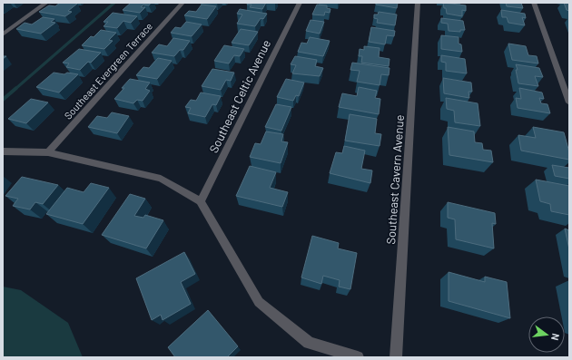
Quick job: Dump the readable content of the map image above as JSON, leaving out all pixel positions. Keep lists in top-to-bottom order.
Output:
{
  "streets": {
    "street": ["Southeast Evergreen Terrace", "Southeast Celtic Avenue", "Southeast Cavern Avenue"]
  },
  "north": "right"
}
